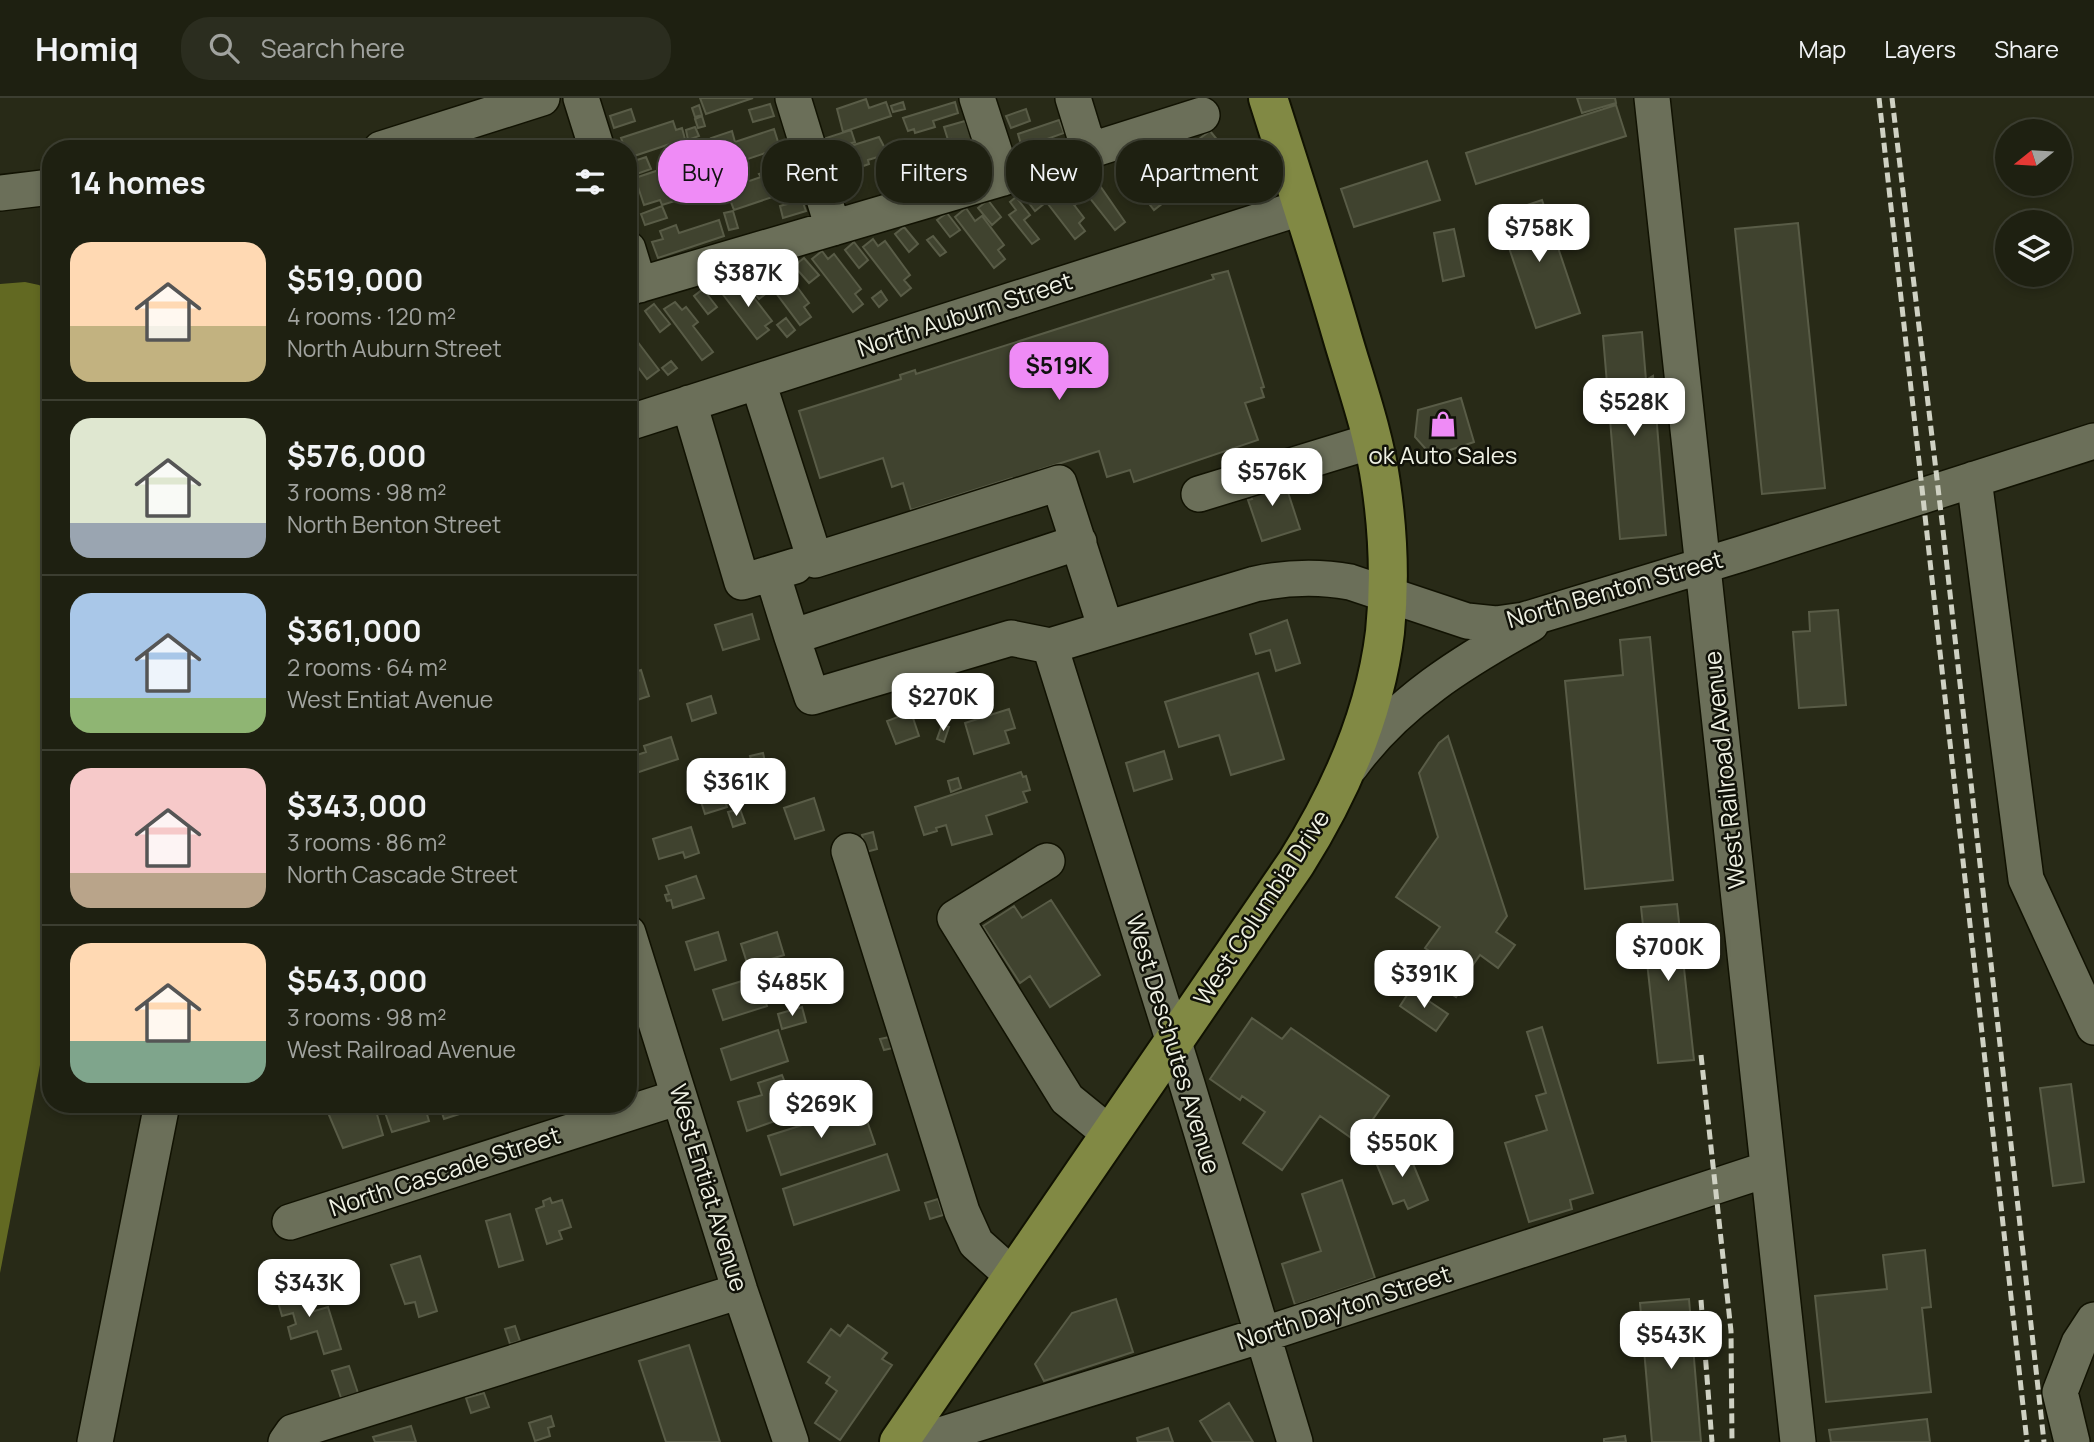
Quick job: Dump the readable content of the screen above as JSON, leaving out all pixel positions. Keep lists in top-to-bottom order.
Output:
{
  "streets": {
    "main road": ["West Columbia Drive"],
    "street": [
      "North Auburn Street",
      "North Benton Street",
      "West Railroad Avenue",
      "West Deschutes Avenue",
      "North Cascade Street",
      "West Entiat Avenue",
      "North Dayton Street"
    ]
  },
  "crossings": [
    ["North Auburn Street", "West Columbia Drive"],
    ["North Benton Street", "West Railroad Avenue"],
    ["North Benton Street", "West Columbia Drive"],
    ["North Benton Street", "West Deschutes Avenue"],
    ["West Railroad Avenue", "North Dayton Street"],
    ["West Columbia Drive", "West Deschutes Avenue"],
    ["West Deschutes Avenue", "North Dayton Street"],
    ["North Cascade Street", "West Entiat Avenue"]
  ],
  "places": {
    "shop": ["ok Auto Sales"]
  },
  "north": "left",
  "page": {
    "header": "Homiq",
    "search": "Search here",
    "nav": ["Map", "Layers", "Share"],
    "chip": [
      "Buy",
      "Rent",
      "Filters",
      "New",
      "Apartment"
    ],
    "heading": "14 homes",
    "price": [
      "$758K",
      "$387K",
      "$519K",
      "$528K",
      "$576K",
      "$270K",
      "$361K",
      "$700K",
      "$391K",
      "$485K",
      "$269K",
      "$550K",
      "$343K",
      "$543K"
    ],
    "list": [
      {
        "name": "$519,000",
        "note": "4 rooms · 120 m² · North Auburn Street"
      },
      {
        "name": "$576,000",
        "note": "3 rooms · 98 m² · North Benton Street"
      },
      {
        "name": "$361,000",
        "note": "2 rooms · 64 m² · West Entiat Avenue"
      },
      {
        "name": "$343,000",
        "note": "3 rooms · 86 m² · North Cascade Street"
      },
      {
        "name": "$543,000",
        "note": "3 rooms · 98 m² · West Railroad Avenue"
      }
    ]
  }
}
